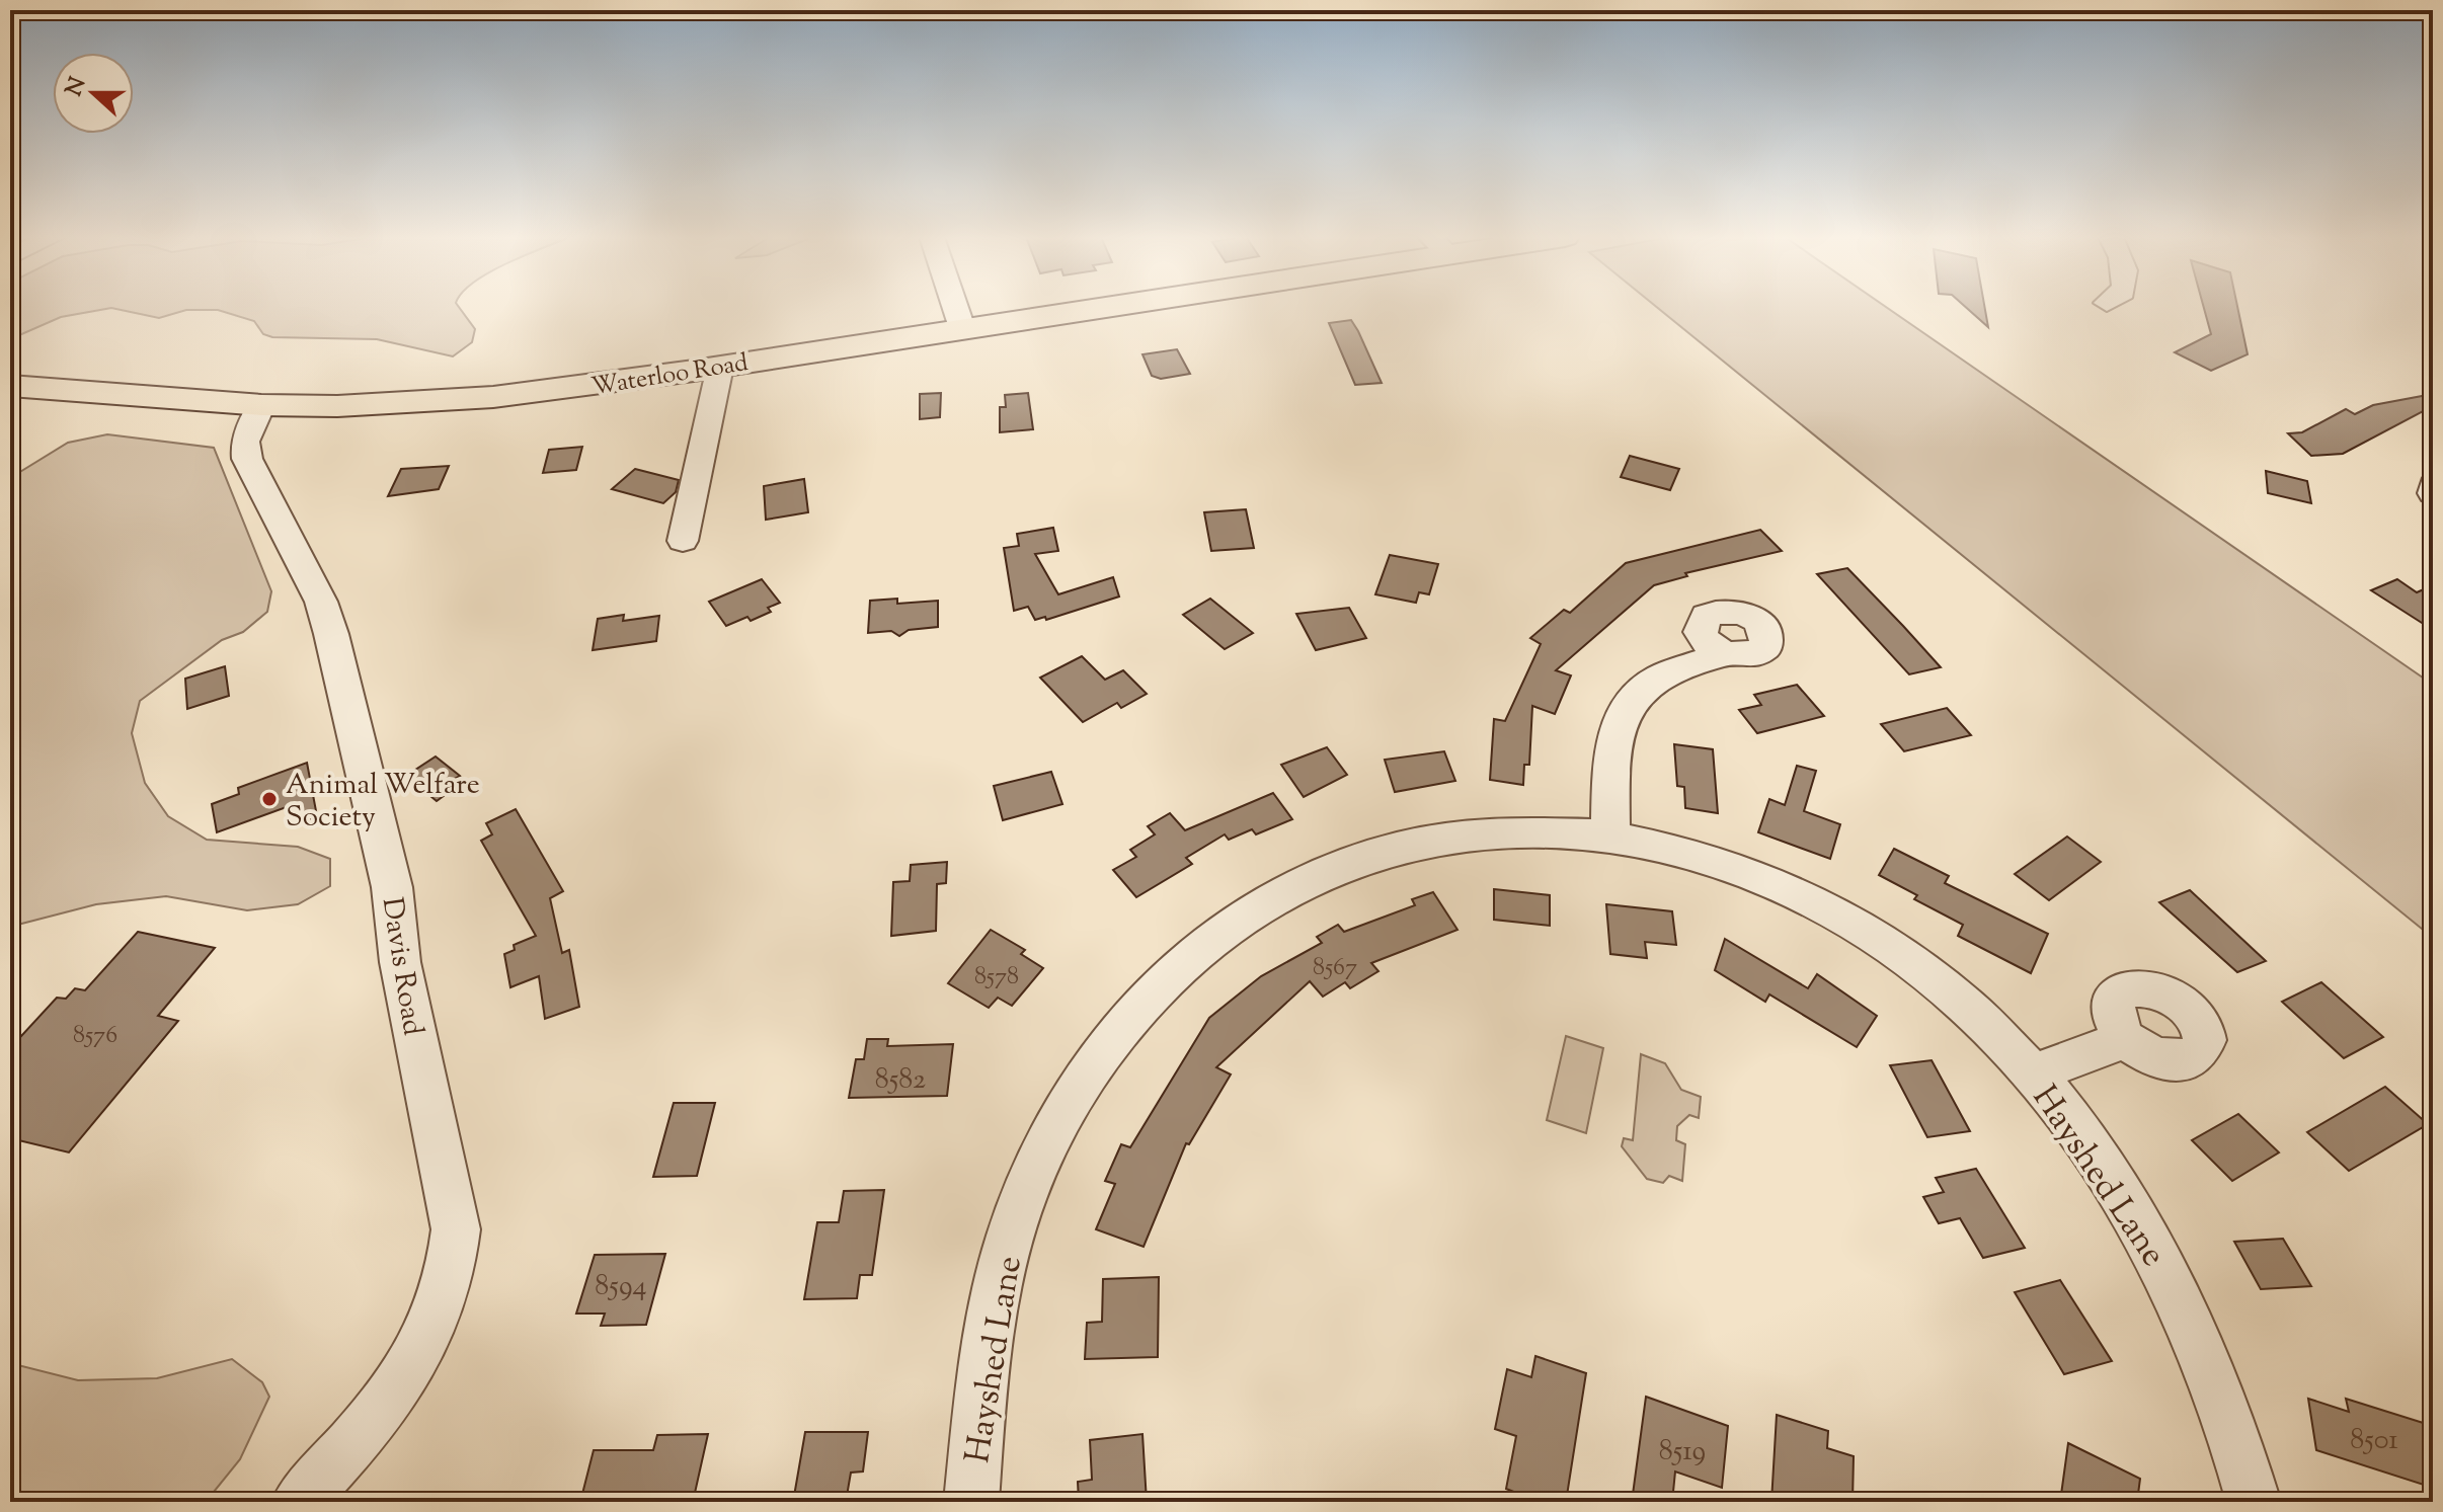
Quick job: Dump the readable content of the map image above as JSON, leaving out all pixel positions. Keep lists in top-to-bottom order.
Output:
{
  "streets": {
    "main road": ["Waterloo Road"],
    "street": ["Davis Road", "Hayshed Lane"]
  },
  "crossings": [
    ["Waterloo Road", "Davis Road"]
  ],
  "places": ["Animal Welfare Society"],
  "house_numbers": [
    "8567",
    "8578",
    "8576",
    "8582",
    "8594",
    "8501",
    "8519"
  ],
  "north": "left"
}
